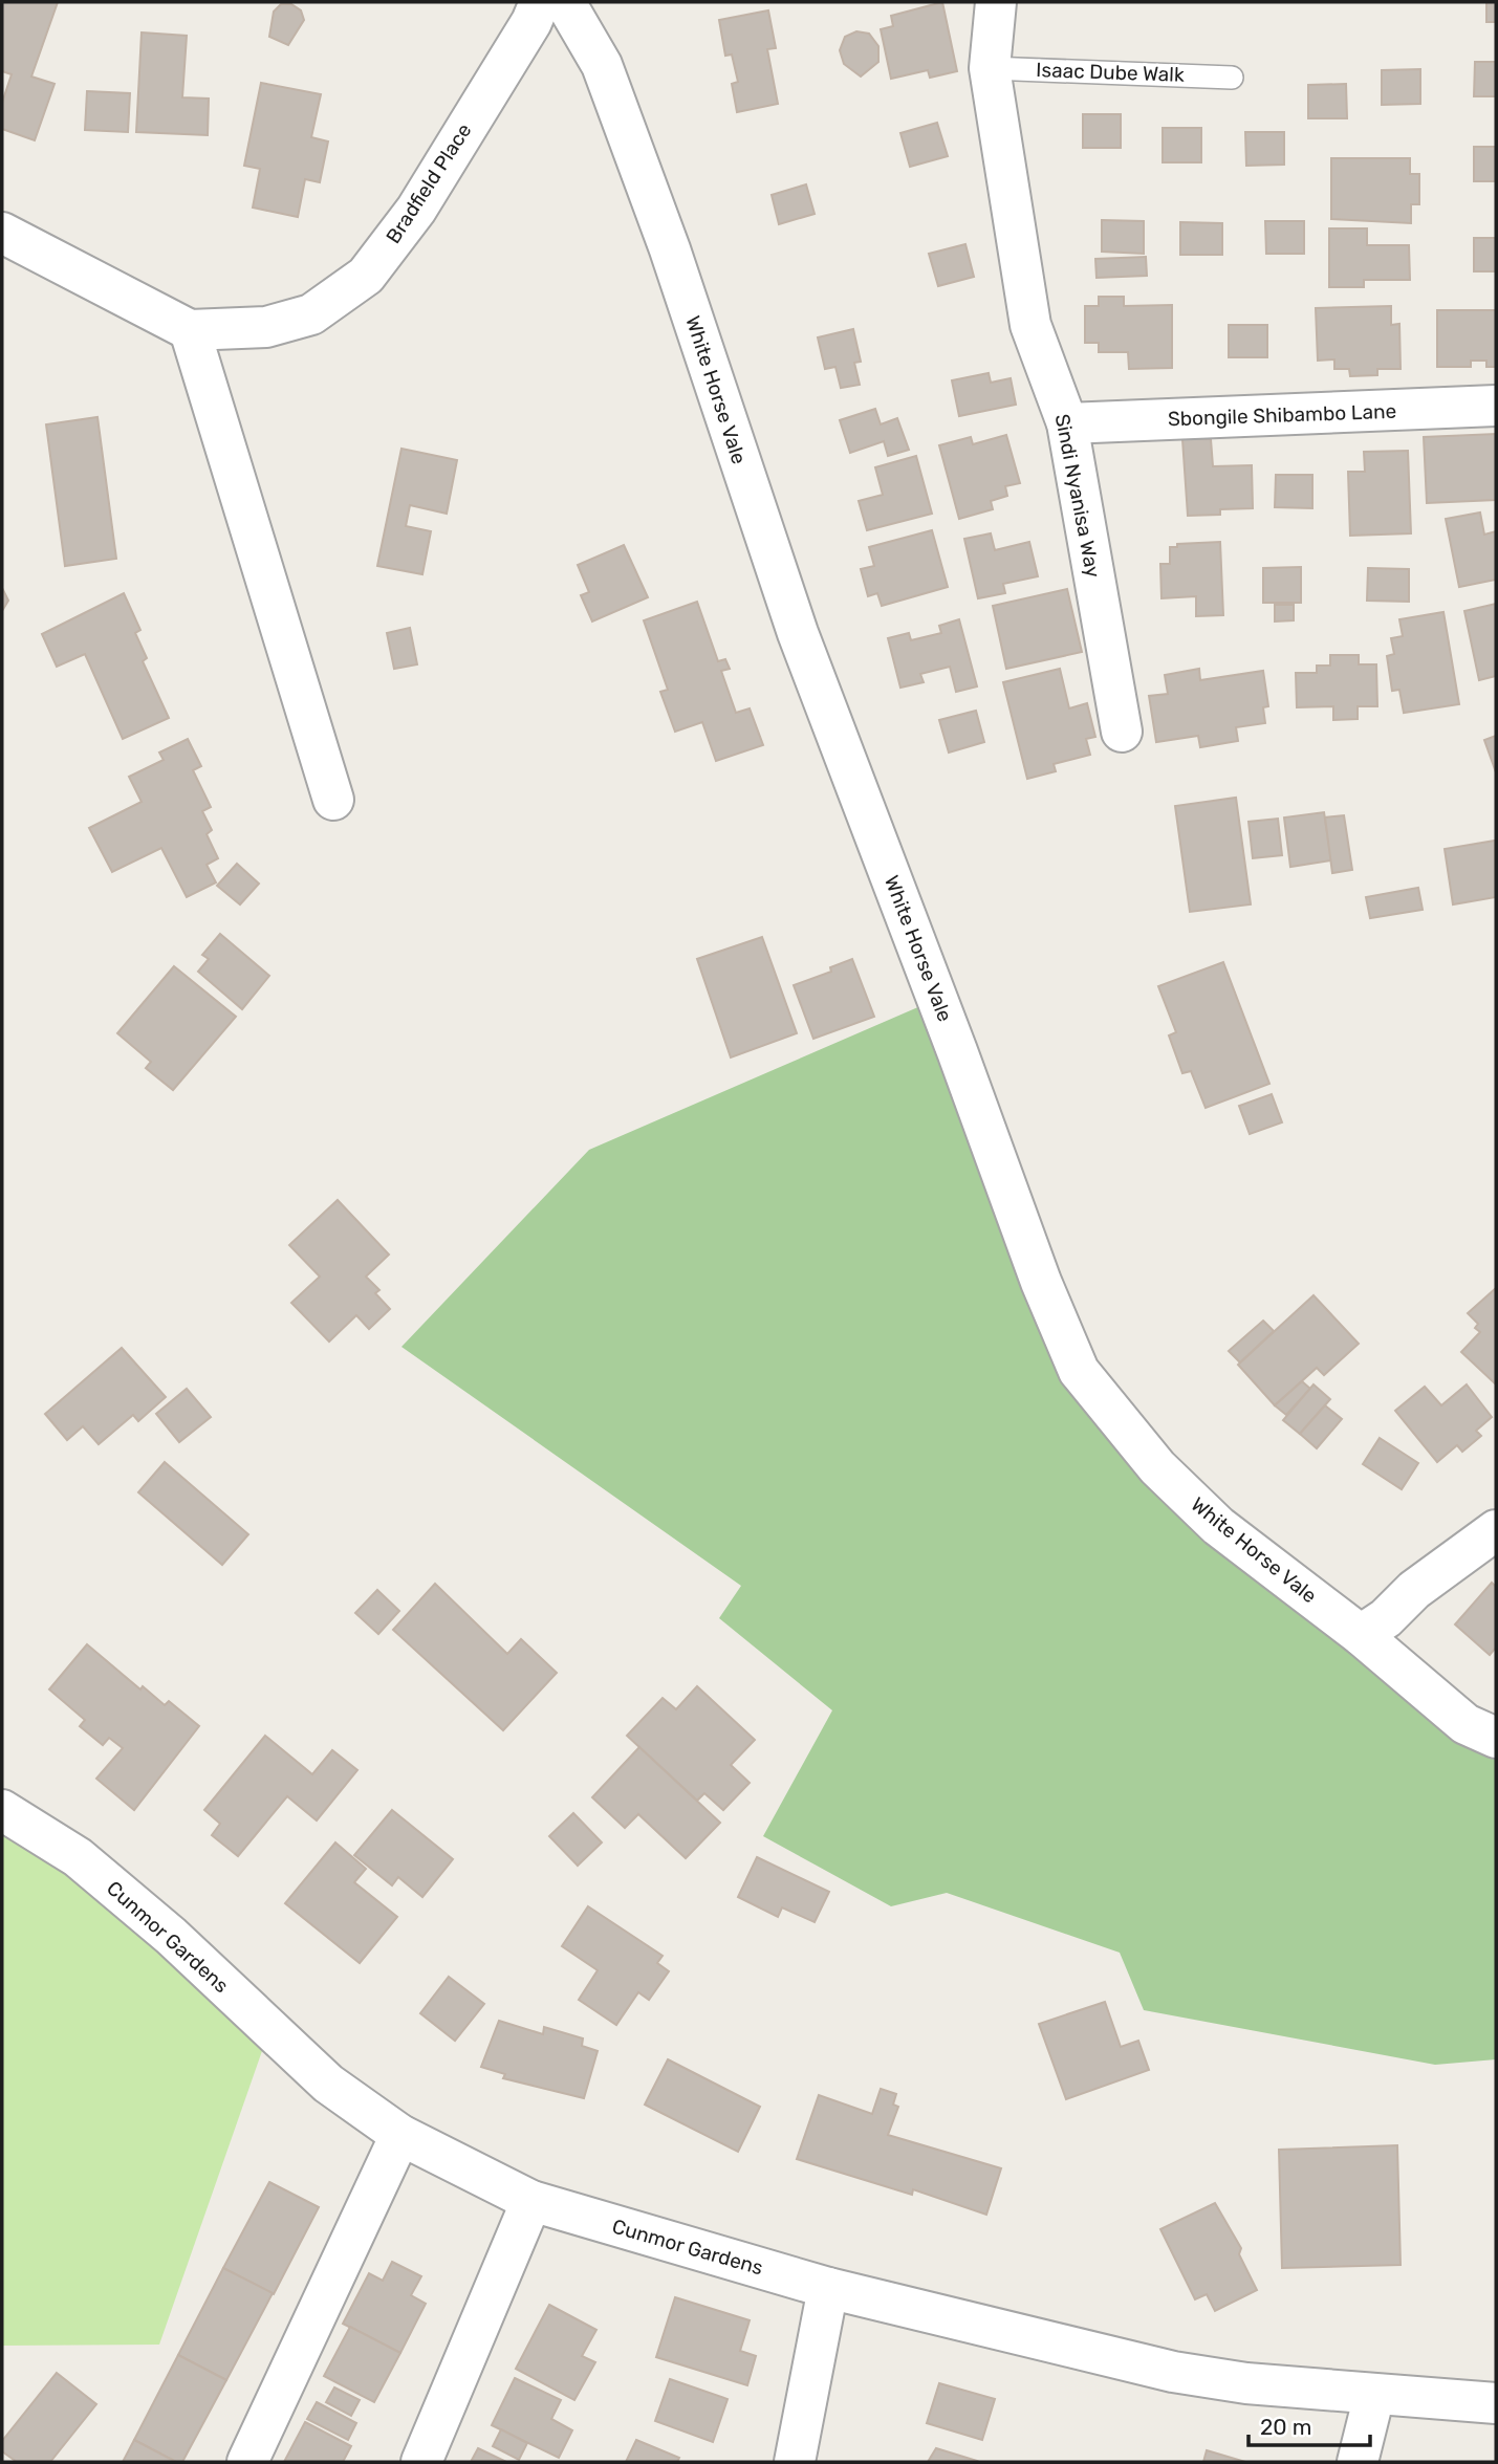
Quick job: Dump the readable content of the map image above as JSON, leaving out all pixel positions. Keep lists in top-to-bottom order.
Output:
{
  "streets": {
    "street": [
      "Bradfield Place",
      "White Horse Vale",
      "Sbongile Shibambo Lane",
      "Sindi Nyanisa Way",
      "Cunmor Gardens"
    ],
    "lane": ["Isaac Dube Walk"]
  },
  "crossings": [
    ["Isaac Dube Walk", "Sindi Nyanisa Way"],
    ["Sbongile Shibambo Lane", "Sindi Nyanisa Way"]
  ],
  "scale_bar": "20 m"
}
